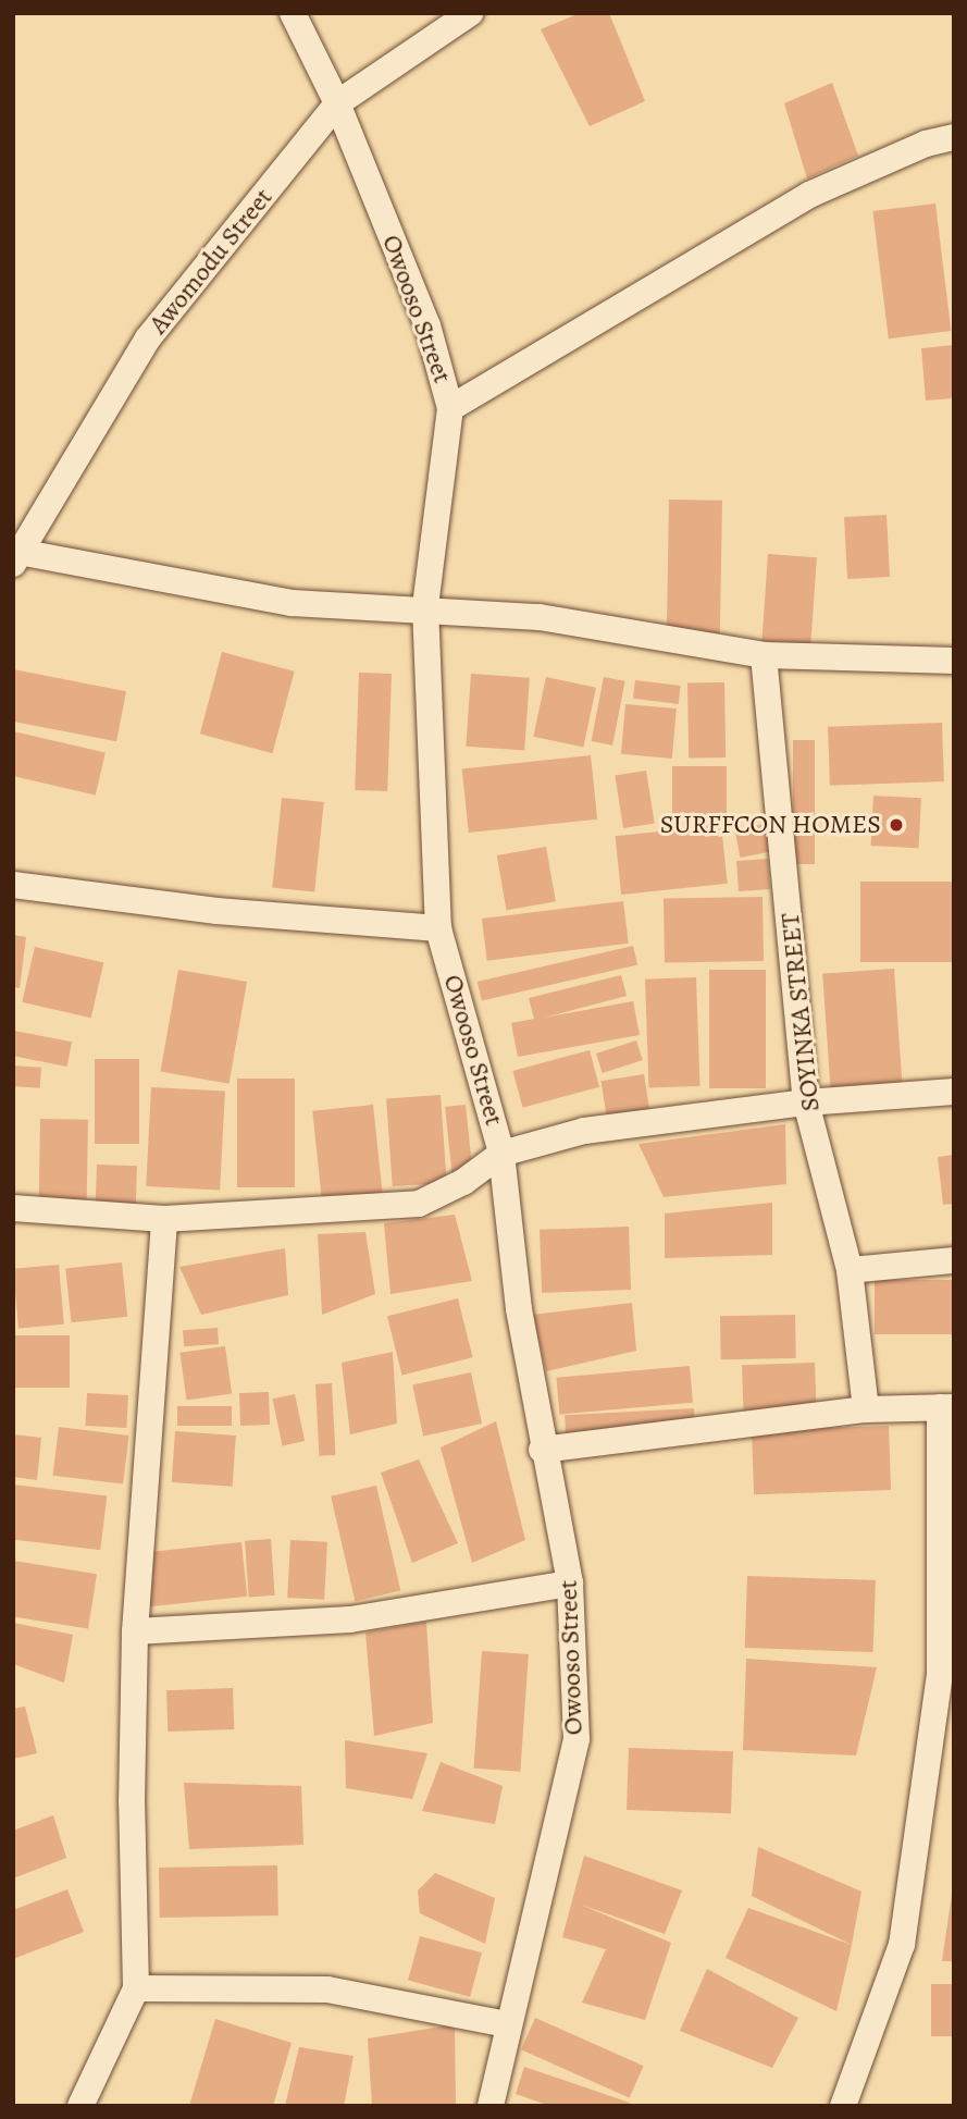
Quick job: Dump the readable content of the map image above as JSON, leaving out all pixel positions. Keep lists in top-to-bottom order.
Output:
{
  "streets": {
    "street": ["Awomodu Street", "Owooso Street", "SOYINKA STREET"]
  },
  "crossings": [
    ["Awomodu Street", "Owooso Street"]
  ],
  "places": ["SURFFCON HOMES"]
}
